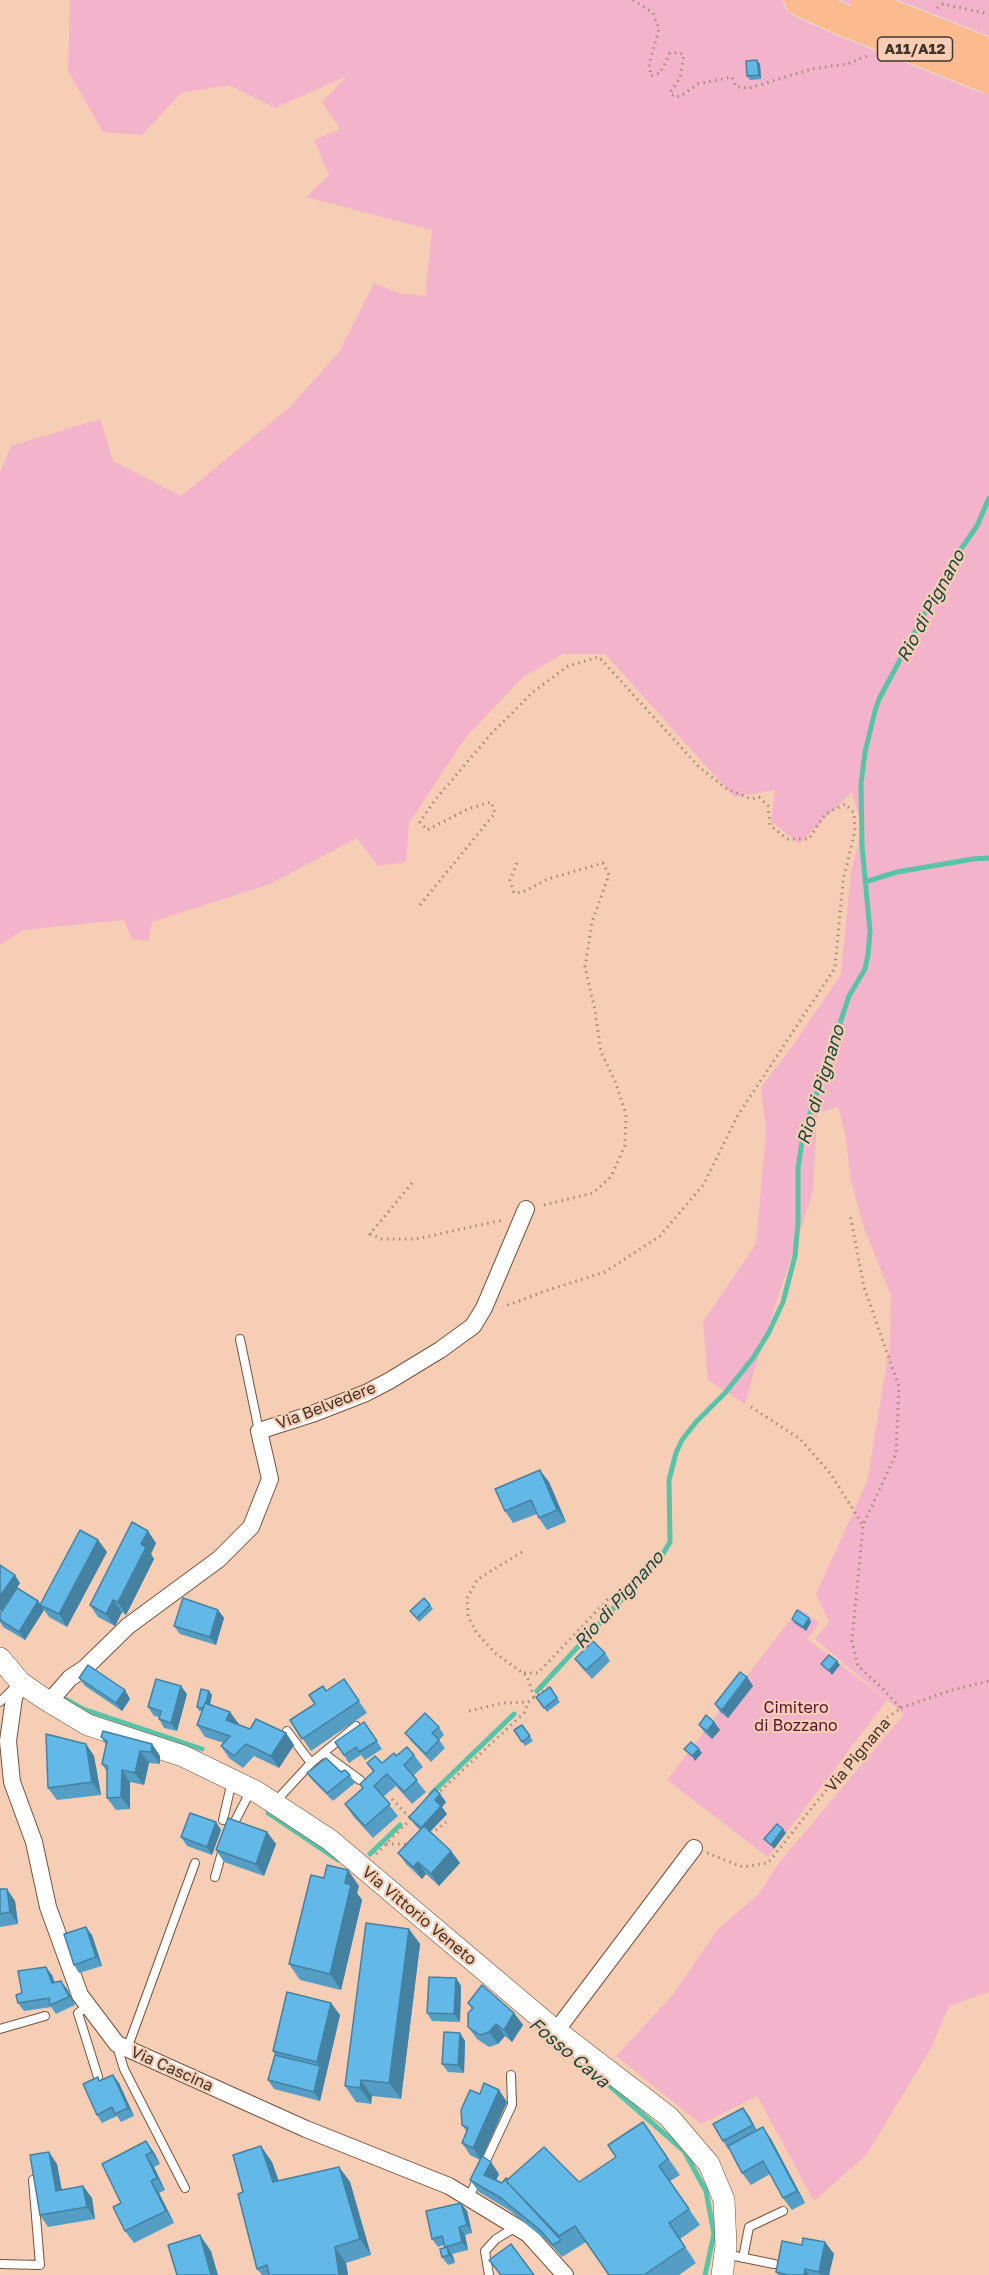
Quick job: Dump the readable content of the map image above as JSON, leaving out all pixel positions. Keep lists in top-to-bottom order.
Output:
{
  "streets": {
    "highway": ["A11/A12"],
    "street": ["Via Belvedere", "Via Vittorio Veneto", "Via Cascina"],
    "path": ["Via Pignana"]
  },
  "crossings": [
    ["Via Belvedere", "Via Vittorio Veneto"],
    ["Via Vittorio Veneto", "Via Cascina"]
  ],
  "water": ["Rio di Pignano", "Fosso Cava"],
  "parks": ["Cimitero di Bozzano"]
}
